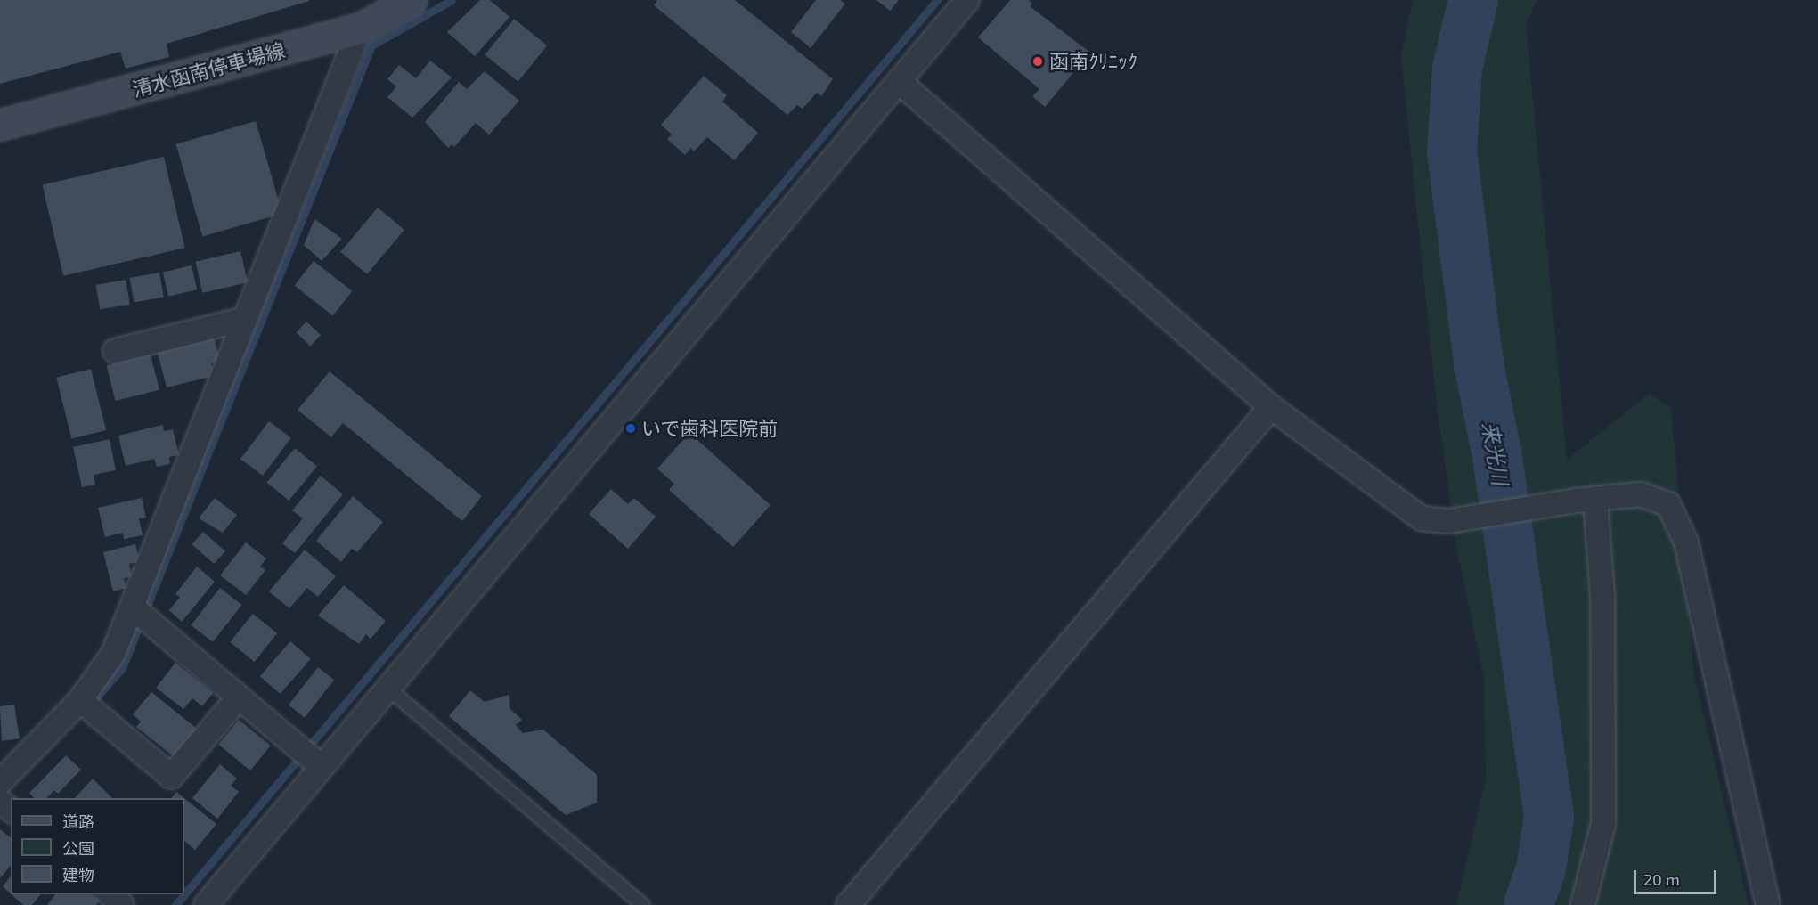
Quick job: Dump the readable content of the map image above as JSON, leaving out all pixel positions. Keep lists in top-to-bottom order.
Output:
{
  "streets": {
    "main road": ["清水函南停車場線"]
  },
  "water": ["来光川"],
  "places": ["函南ｸﾘﾆｯｸ", "いで歯科医院前"],
  "legend": ["道路", "公園", "建物"],
  "scale_bar": "20 m"
}
